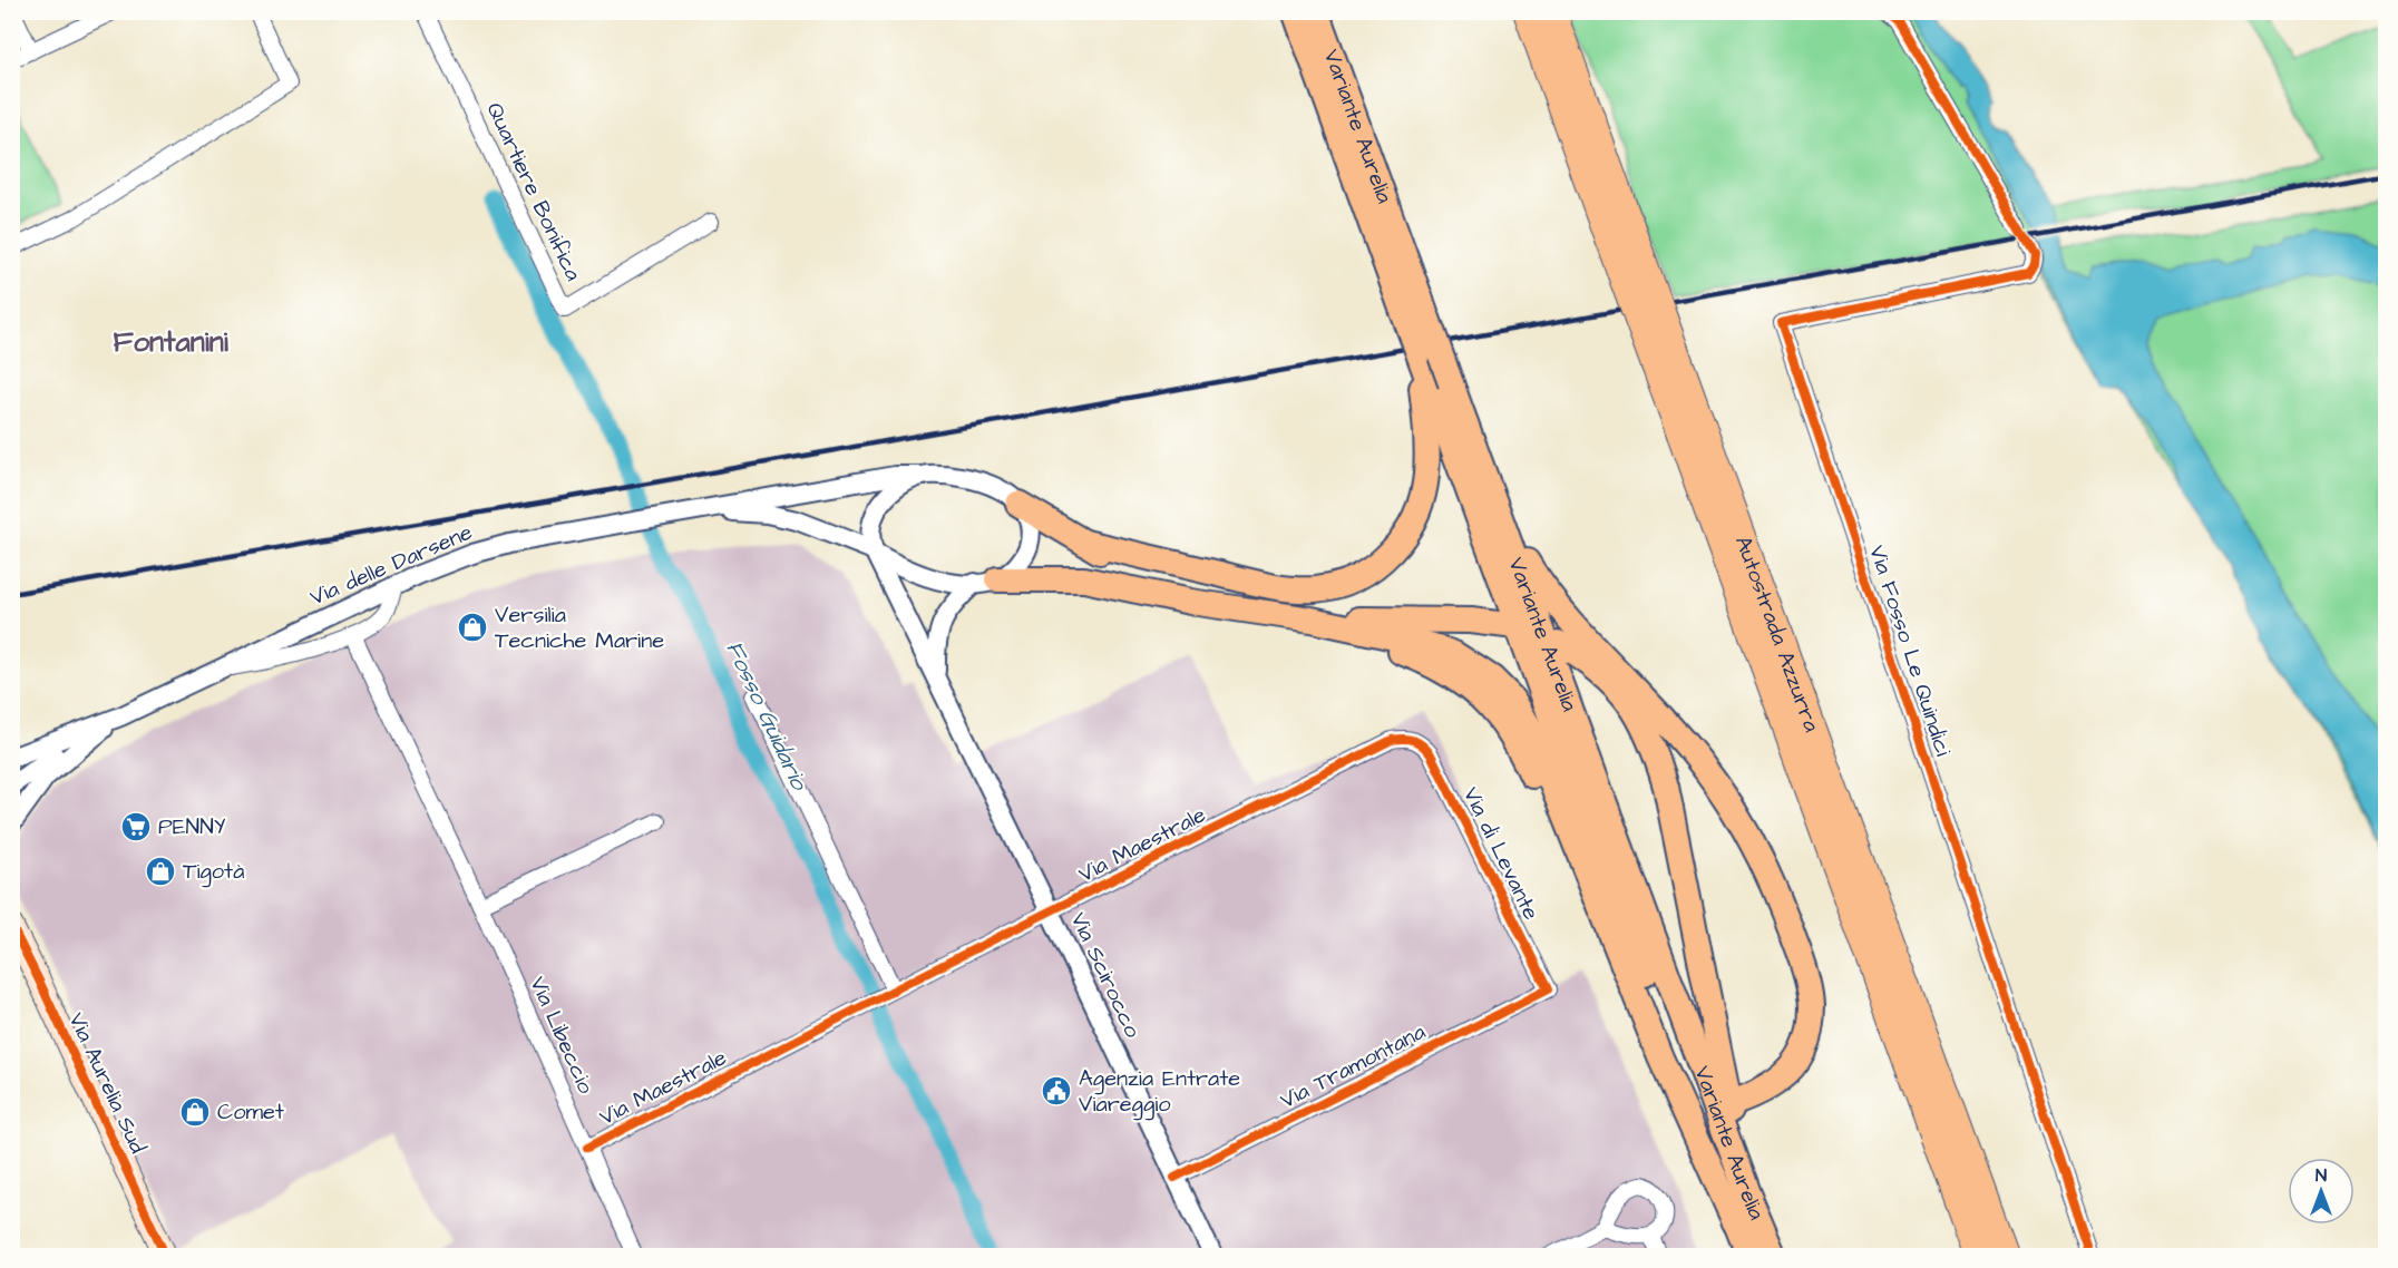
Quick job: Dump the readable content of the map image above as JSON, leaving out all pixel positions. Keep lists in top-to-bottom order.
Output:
{
  "streets": {
    "highway": ["Variante Aurelia", "Autostrada Azzurra"],
    "main road": ["Via Aurelia Sud"],
    "street": [
      "Quartiere Bonifica",
      "Via delle Darsene",
      "Via Fosso Le Quindici",
      "Via Maestrale",
      "Via di Levante",
      "Via Scirocco",
      "Via Libeccio",
      "Via Tramontana"
    ]
  },
  "crossings": [
    ["Via delle Darsene", "Via Scirocco"],
    ["Via Maestrale", "Via di Levante"],
    ["Via Maestrale", "Via Scirocco"],
    ["Via Maestrale", "Via Libeccio"],
    ["Via di Levante", "Via Tramontana"],
    ["Via Scirocco", "Via Tramontana"]
  ],
  "districts": ["Fontanini"],
  "water": ["Fosso Guidario"],
  "places": {
    "shop": ["Versilia Tecniche Marine", "Tigotà", "Comet"],
    "supermarket": ["PENNY"],
    "public building": ["Agenzia Entrate Viareggio"]
  },
  "north": "top"
}
